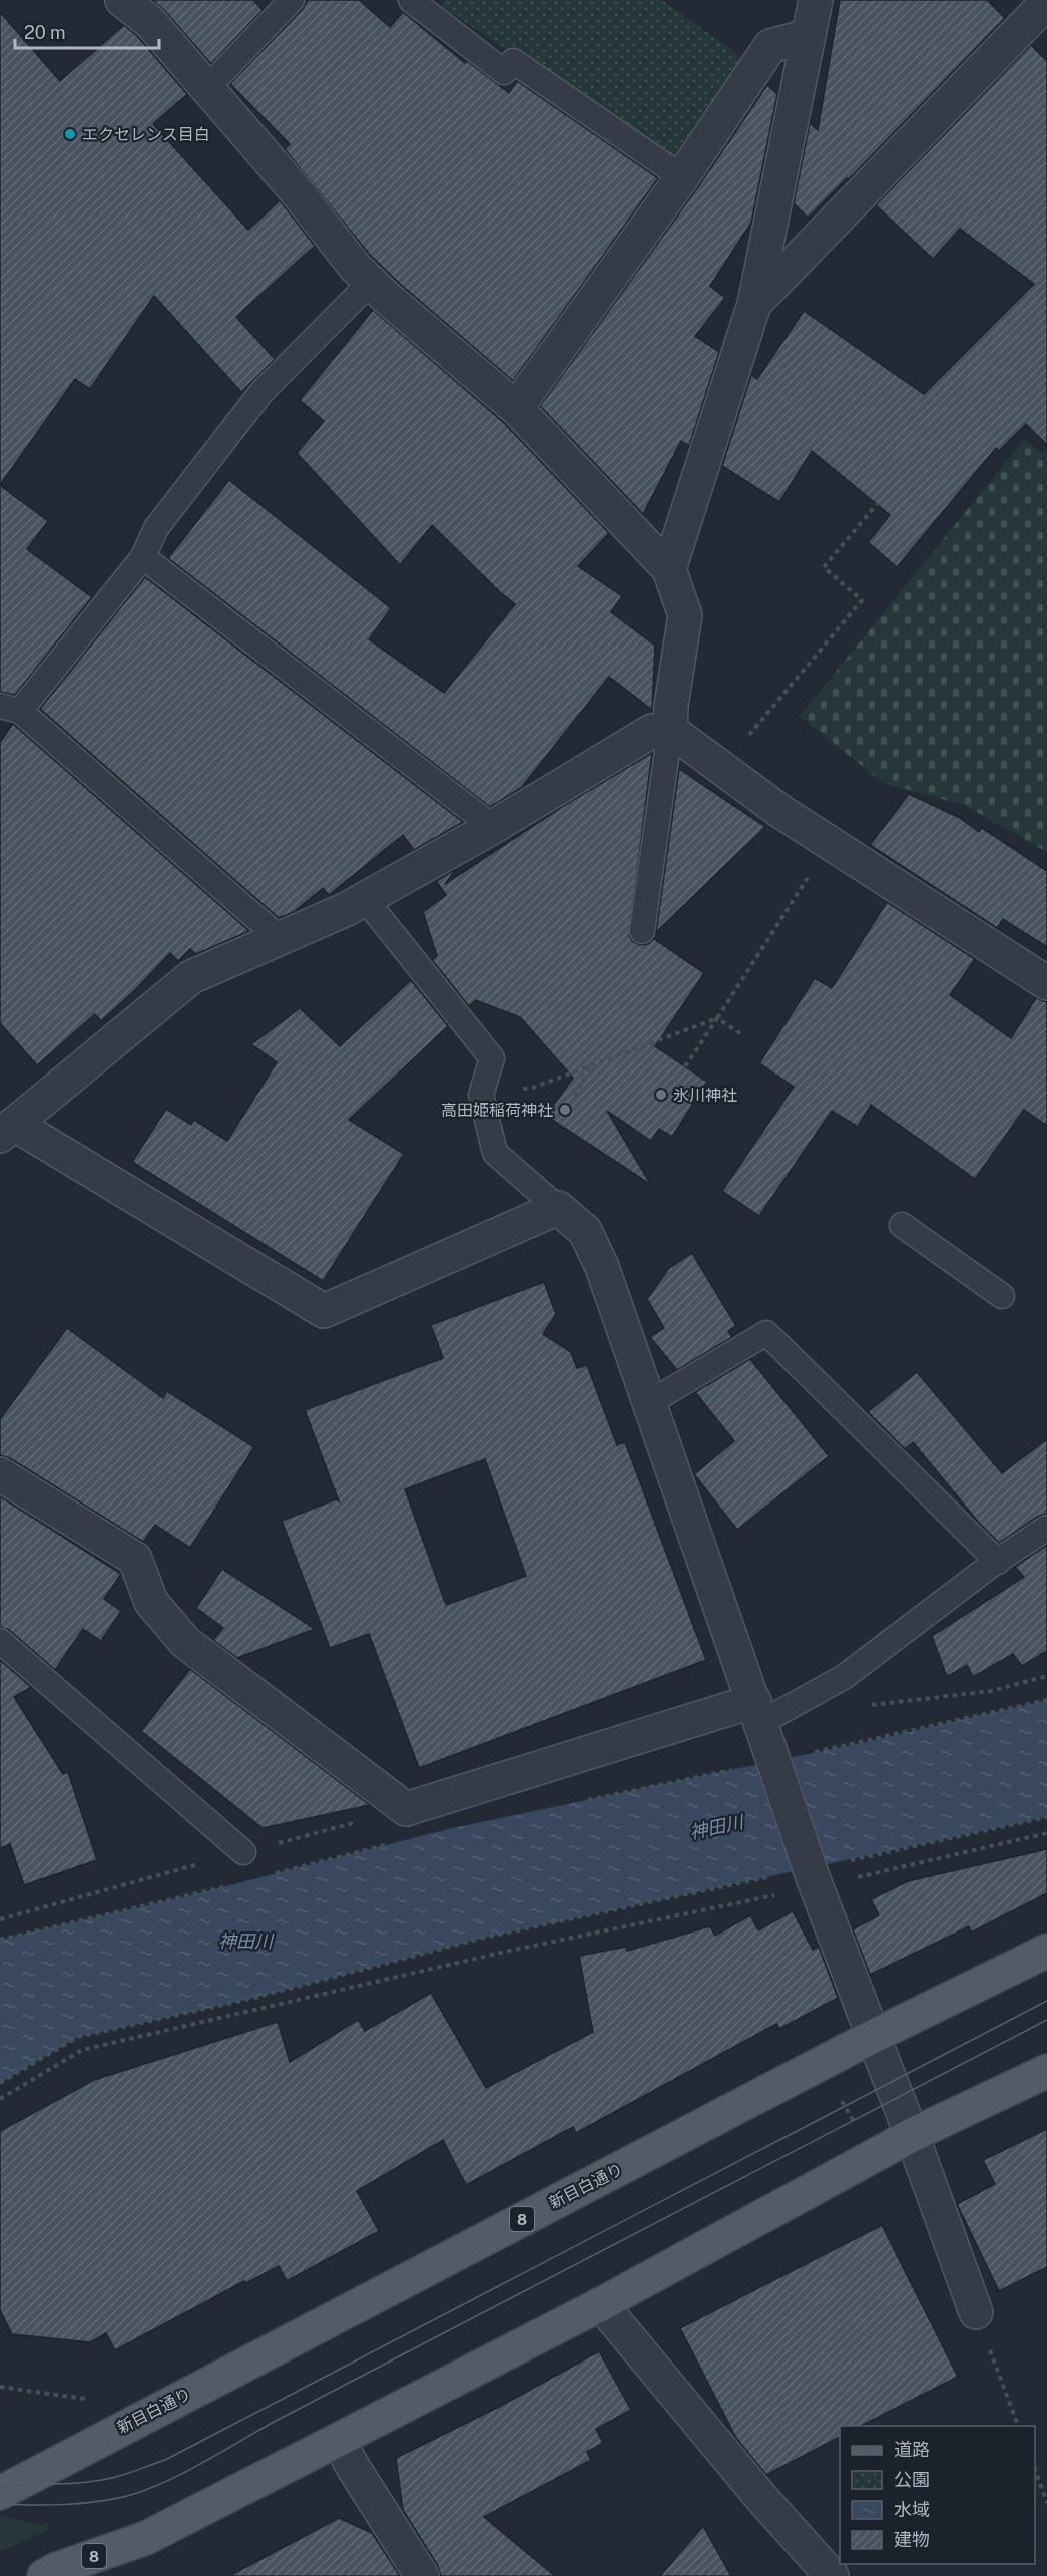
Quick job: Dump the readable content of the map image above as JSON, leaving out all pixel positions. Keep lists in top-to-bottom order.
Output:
{
  "streets": {
    "main road": ["新目白通り", "8"]
  },
  "water": ["神田川"],
  "places": ["エクセレンス目白", "氷川神社", "高田姫稲荷神社"],
  "legend": [
    "道路",
    "公園",
    "水域",
    "建物"
  ],
  "scale_bar": "20 m"
}
